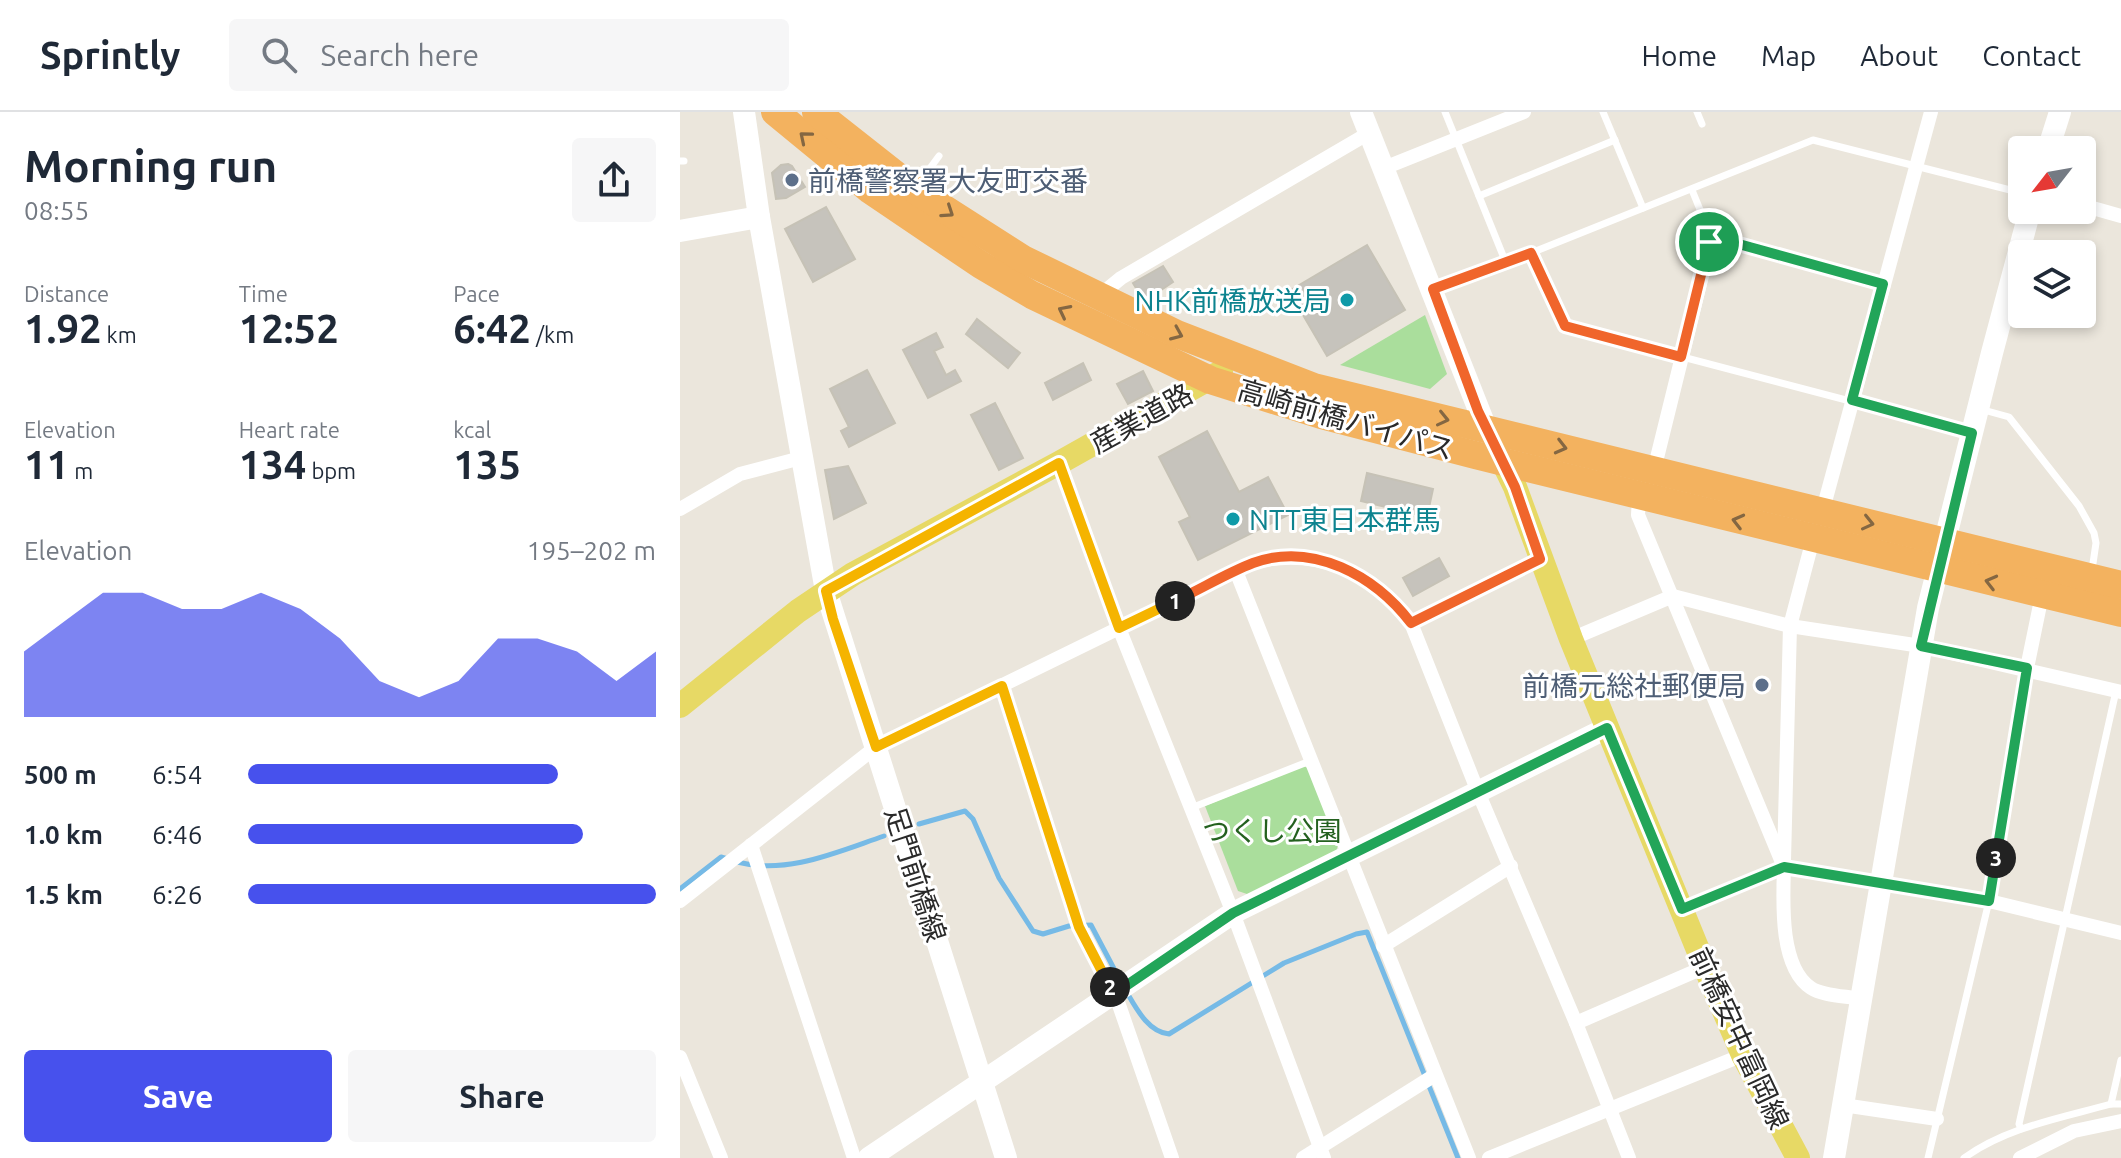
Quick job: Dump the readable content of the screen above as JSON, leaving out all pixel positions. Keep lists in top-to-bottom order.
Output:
{
  "streets": {
    "highway": ["高崎前橋バイパス"],
    "main road": ["産業道路", "前橋安中富岡線"],
    "street": ["足門前橋線"]
  },
  "crossings": [
    ["産業道路", "高崎前橋バイパス"],
    ["産業道路", "足門前橋線"],
    ["高崎前橋バイパス", "前橋安中富岡線"]
  ],
  "parks": ["つくし公園"],
  "places": [
    "前橋警察署大友町交番",
    "NHK前橋放送局",
    "NTT東日本群馬",
    "前橋元総社郵便局"
  ],
  "north": "bottom left",
  "page": {
    "header": "Sprintly",
    "search": "Search here",
    "nav": [
      "Home",
      "Map",
      "About",
      "Contact"
    ],
    "heading": ["Morning run", "08:55"],
    "stats": [
      ["Distance", "1.92 km"],
      ["Time", "12:52"],
      ["Pace", "6:42 /km"],
      ["Elevation", "11 m"],
      ["Heart rate", "134 bpm"],
      ["kcal", "135"]
    ],
    "chart": ["Elevation", "195–202 m"],
    "pins": ["1", "3", "2"],
    "list": [
      {
        "name": "500 m",
        "note": "6:54"
      },
      {
        "name": "1.0 km",
        "note": "6:46"
      },
      {
        "name": "1.5 km",
        "note": "6:26"
      }
    ],
    "buttons": ["Save", "Share"]
  }
}
